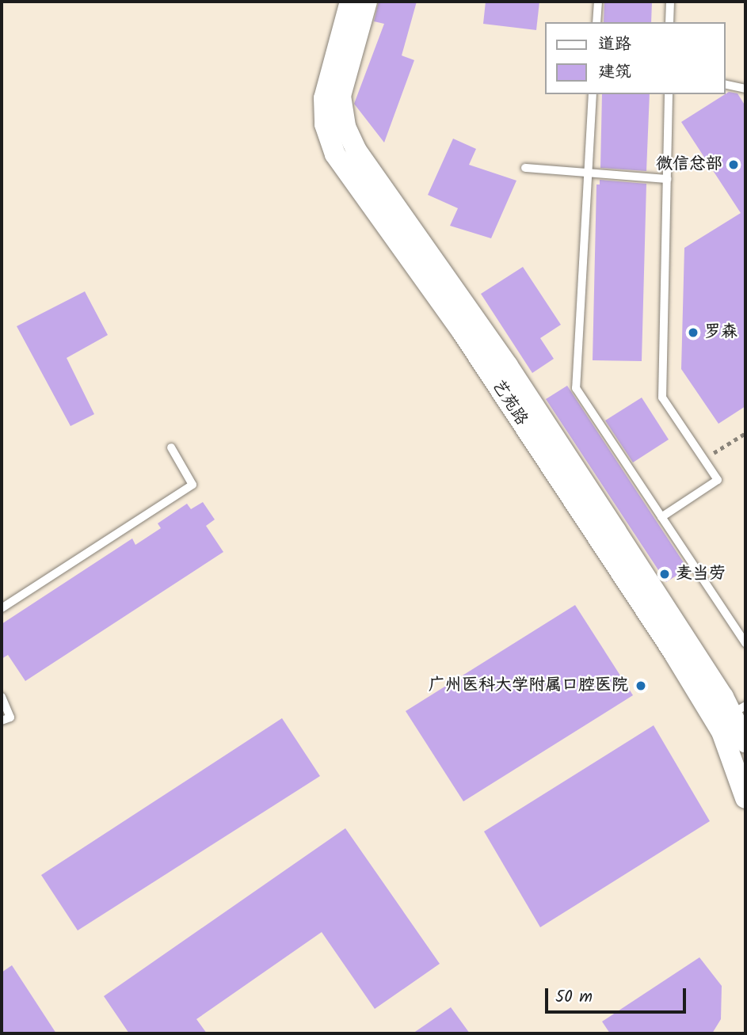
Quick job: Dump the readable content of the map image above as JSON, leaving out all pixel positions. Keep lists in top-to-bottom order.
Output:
{
  "streets": {
    "street": ["艺苑路"]
  },
  "places": [
    "微信总部",
    "罗森",
    "麦当劳",
    "广州医科大学附属口腔医院"
  ],
  "legend": ["道路", "建筑"],
  "scale_bar": "50 m"
}
